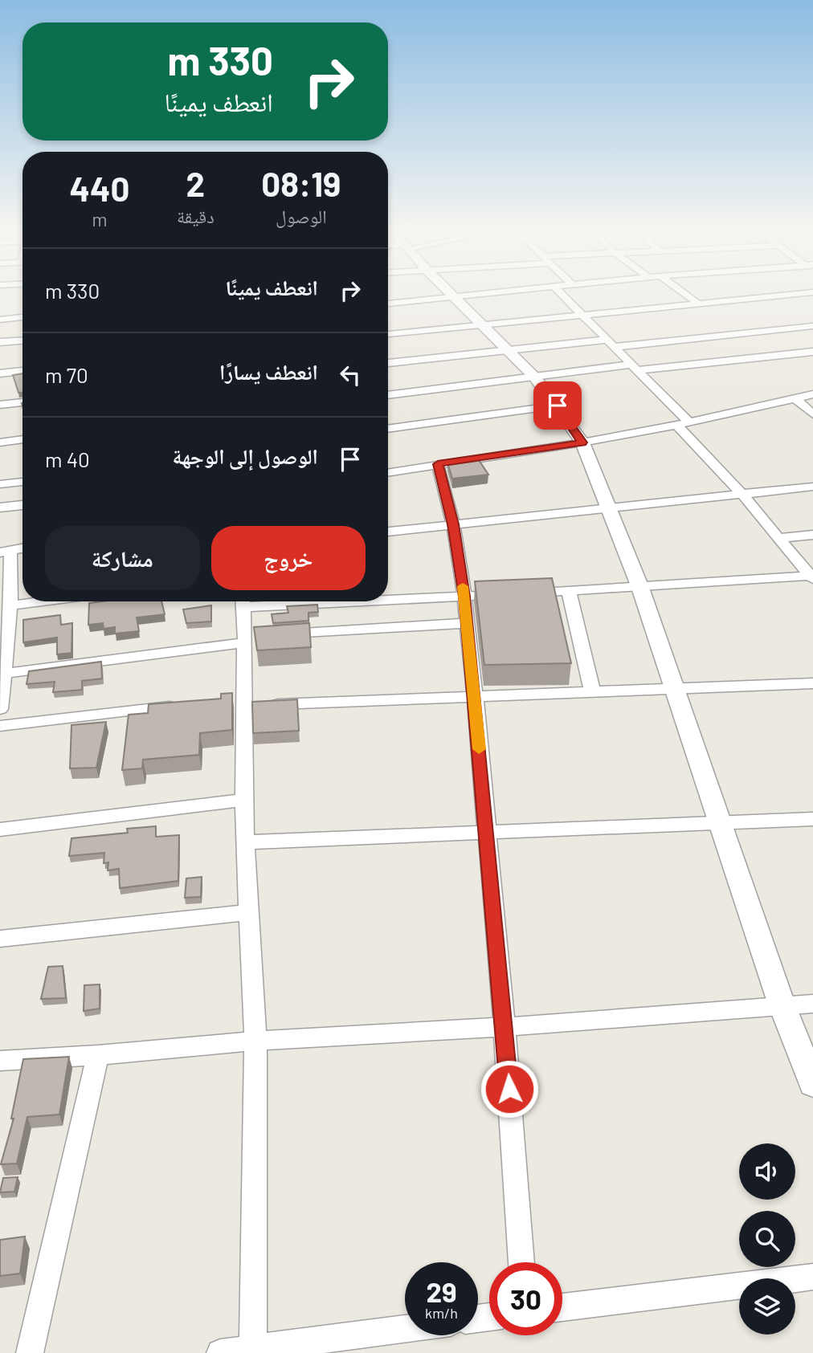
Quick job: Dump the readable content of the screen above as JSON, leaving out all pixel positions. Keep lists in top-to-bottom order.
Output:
{
  "page": {
    "turn": ["330 m", "انعطف يمينًا"],
    "eta": [
      "08:19",
      "الوصول",
      "2",
      "دقيقة",
      "440",
      "m"
    ],
    "list": [
      {
        "name": "انعطف يمينًا",
        "value": "330 m"
      },
      {
        "name": "انعطف يسارًا",
        "value": "70 m"
      },
      {
        "name": "الوصول إلى الوجهة",
        "value": "40 m"
      }
    ],
    "buttons": ["خروج", "مشاركة"],
    "speed": "29 km/h",
    "limit": "30"
  }
}
